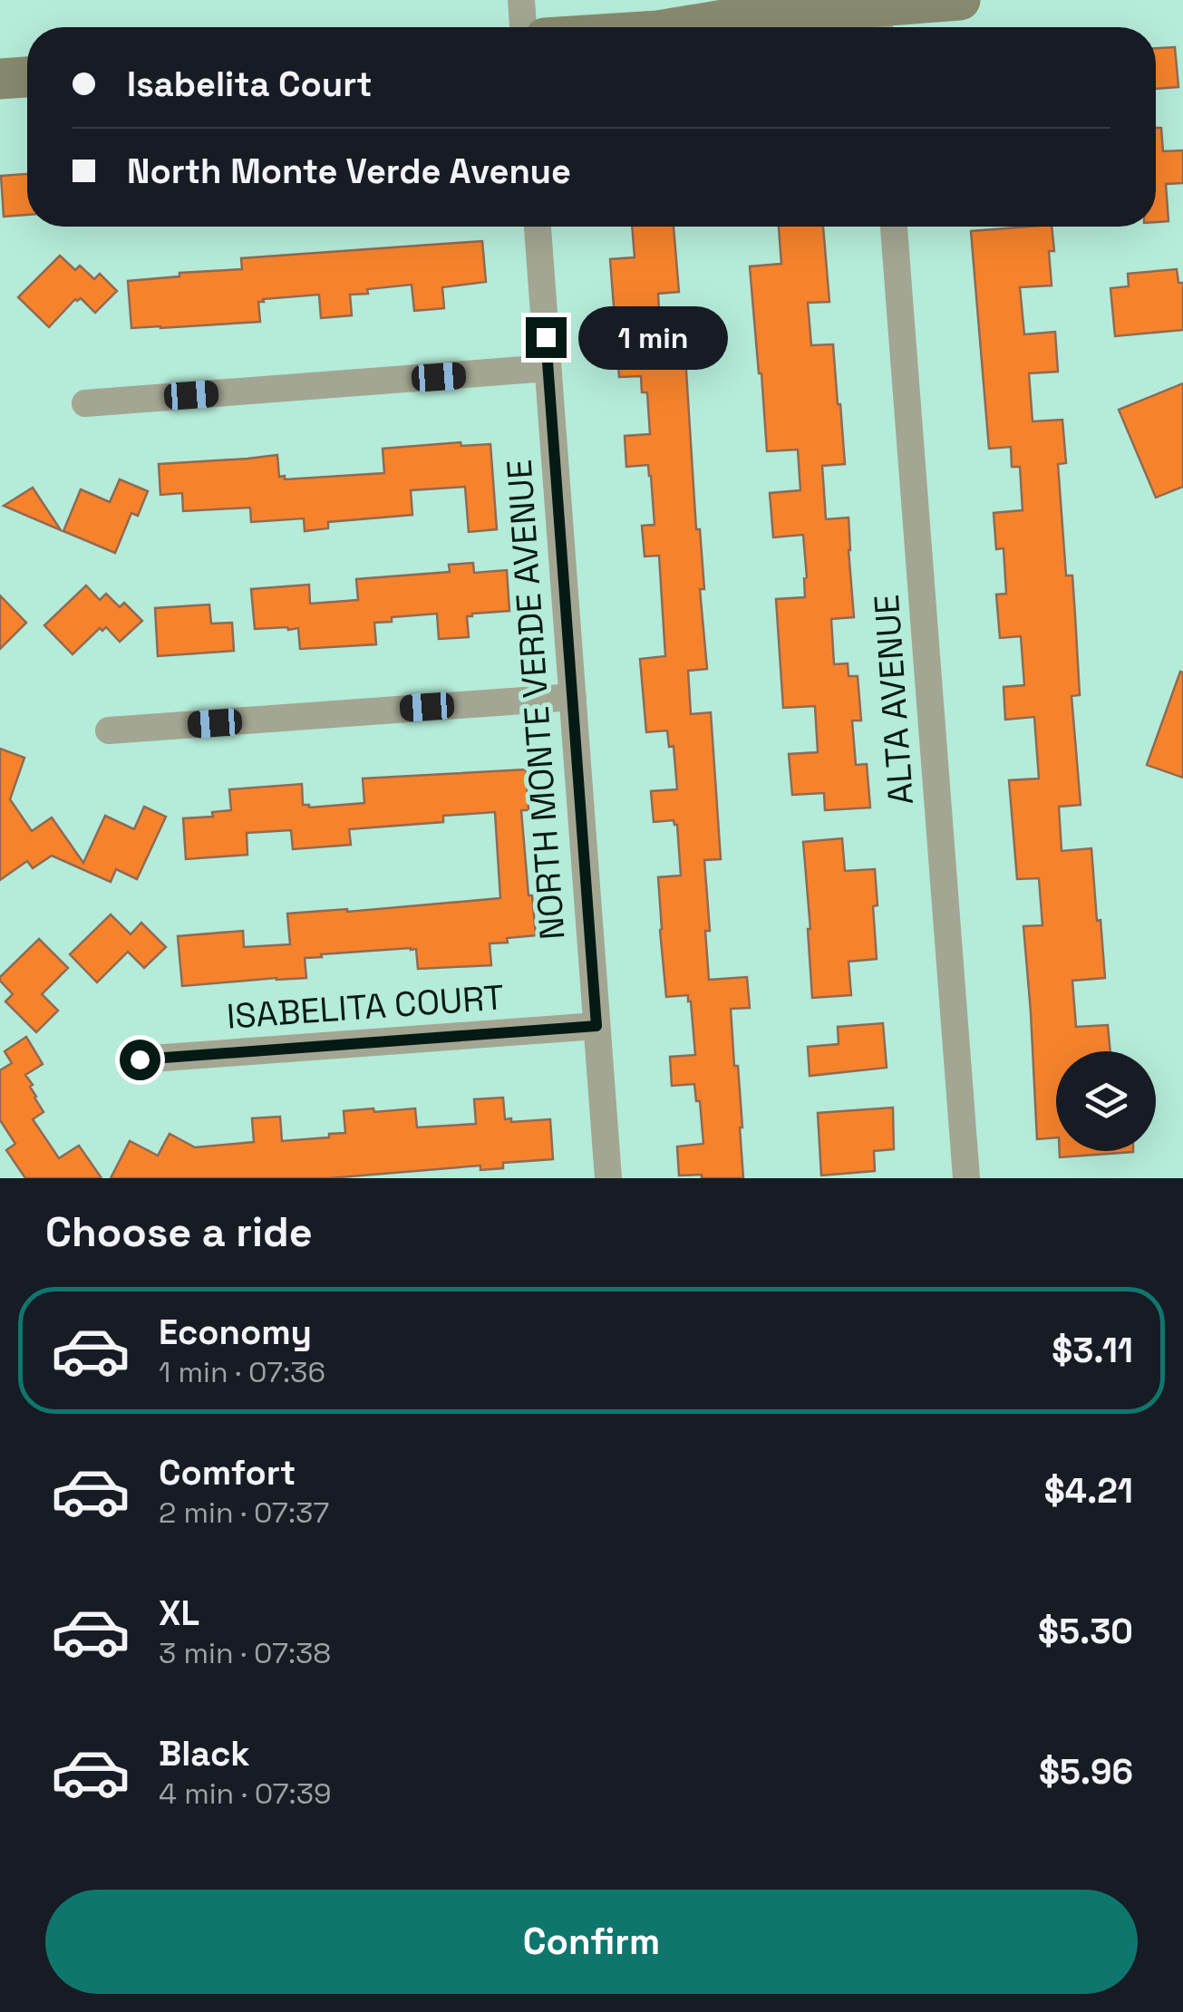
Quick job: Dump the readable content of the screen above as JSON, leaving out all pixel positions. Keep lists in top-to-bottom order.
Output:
{
  "streets": {
    "street": ["NORTH MONTE VERDE AVENUE", "ALTA AVENUE", "ISABELITA COURT"]
  },
  "crossings": [
    ["NORTH MONTE VERDE AVENUE", "ISABELITA COURT"]
  ],
  "page": {
    "banner": ["Isabelita Court", "North Monte Verde Avenue"],
    "bubble": "1 min",
    "heading": "Choose a ride",
    "list": [
      {
        "name": "Economy",
        "note": "1 min · 07:36",
        "value": "$3.11"
      },
      {
        "name": "Comfort",
        "note": "2 min · 07:37",
        "value": "$4.21"
      },
      {
        "name": "XL",
        "note": "3 min · 07:38",
        "value": "$5.30"
      },
      {
        "name": "Black",
        "note": "4 min · 07:39",
        "value": "$5.96"
      }
    ],
    "buttons": "Confirm"
  }
}
